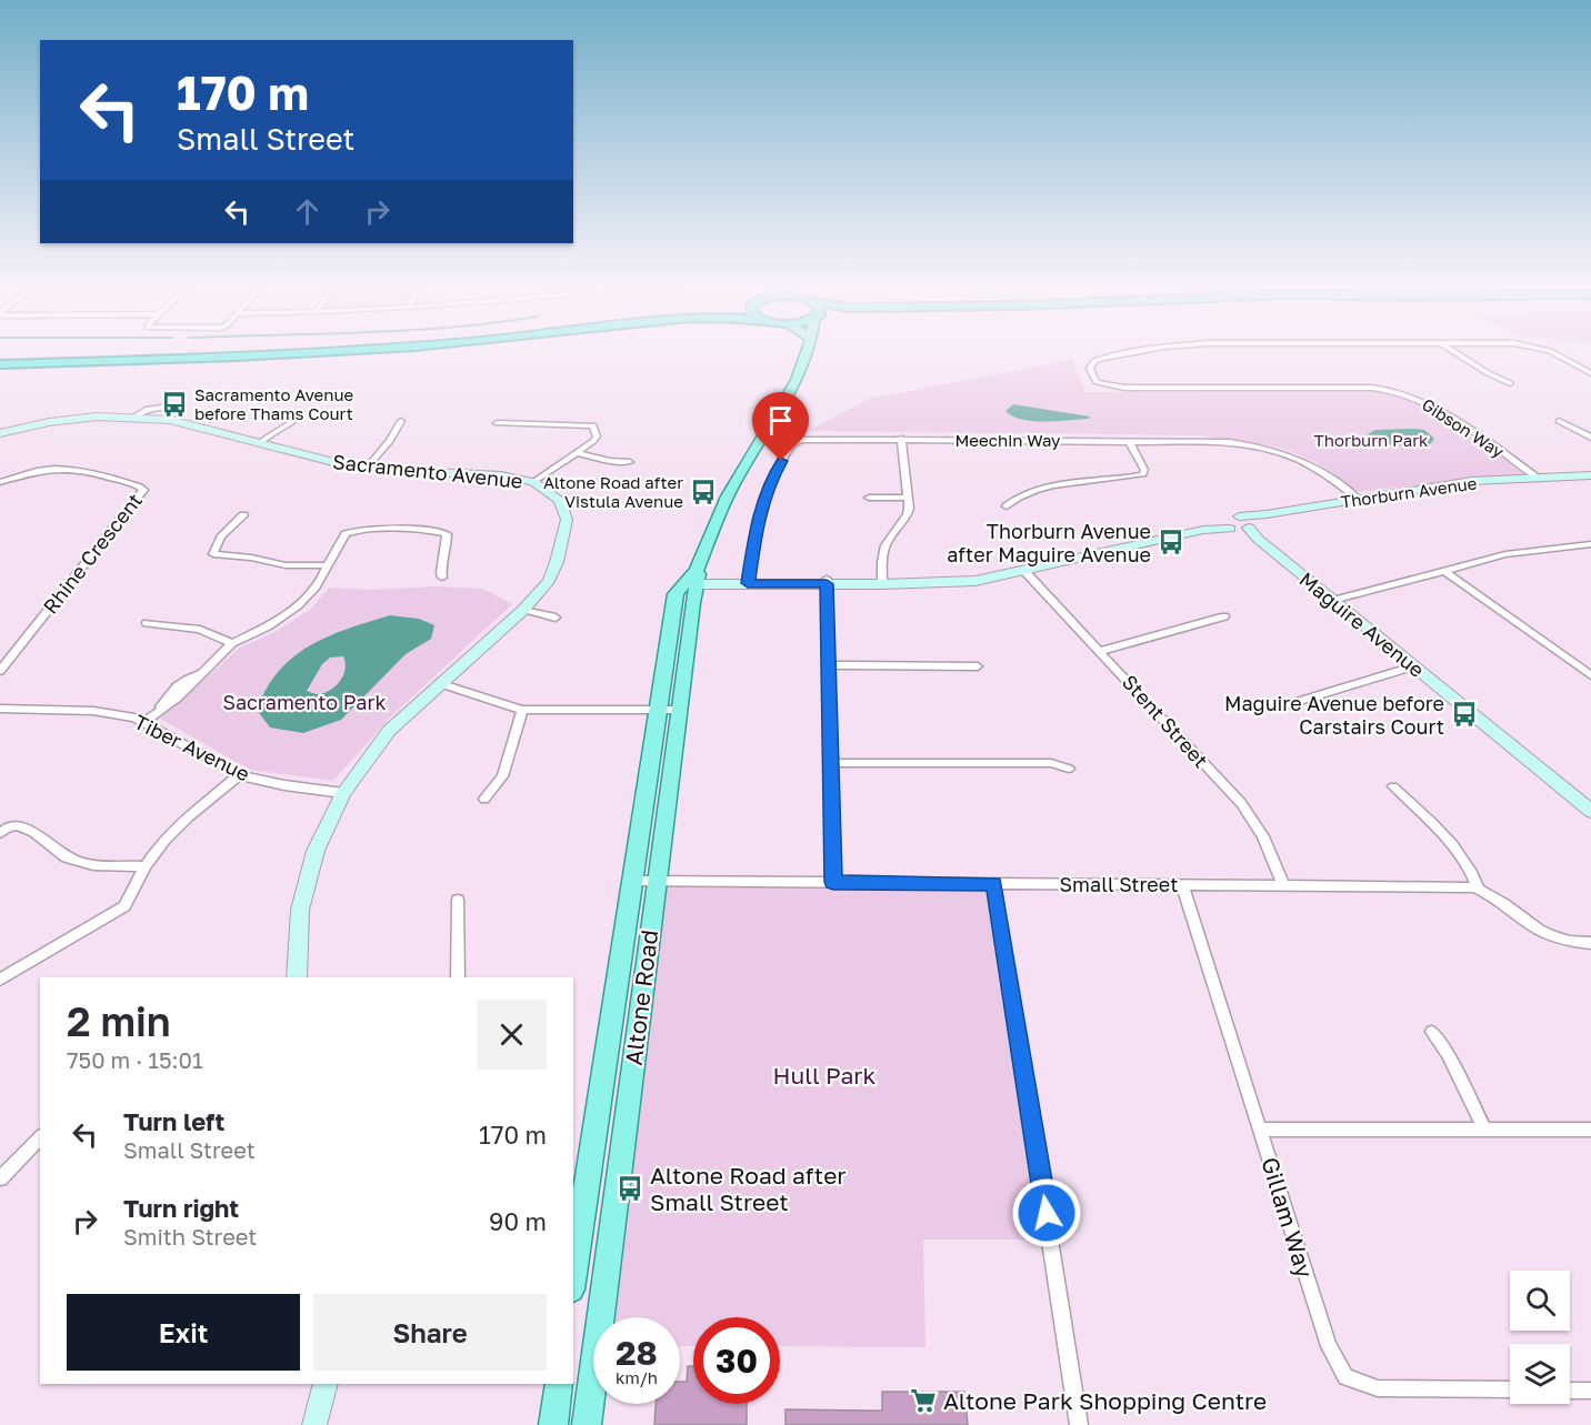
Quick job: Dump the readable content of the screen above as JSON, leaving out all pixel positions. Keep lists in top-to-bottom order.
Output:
{
  "streets": {
    "main road": ["Altone Road"],
    "street": [
      "Gibson Way",
      "Meechin Way",
      "Sacramento Avenue",
      "Thorburn Avenue",
      "Rhine Crescent",
      "Maguire Avenue",
      "Stent Street",
      "Tiber Avenue",
      "Small Street",
      "Gillam Way"
    ]
  },
  "crossings": [
    ["Gibson Way", "Thorburn Avenue"],
    ["Meechin Way", "Thorburn Avenue"],
    ["Sacramento Avenue", "Tiber Avenue"],
    ["Thorburn Avenue", "Maguire Avenue"],
    ["Stent Street", "Small Street"],
    ["Small Street", "Altone Road"],
    ["Small Street", "Gillam Way"]
  ],
  "parks": ["Thorburn Park", "Sacramento Park", "Hull Park"],
  "places": {
    "bus stop": [
      "Sacramento Avenue before Thams Court",
      "Altone Road after Vistula Avenue",
      "Thorburn Avenue after Maguire Avenue",
      "Maguire Avenue before Carstairs Court",
      "Altone Road after Small Street"
    ],
    "supermarket": ["Altone Park Shopping Centre"]
  },
  "page": {
    "turn": ["170 m", "Small Street"],
    "heading": ["2 min", "750 m · 15:01"],
    "list": [
      {
        "name": "Turn left",
        "note": "Small Street",
        "value": "170 m"
      },
      {
        "name": "Turn right",
        "note": "Smith Street",
        "value": "90 m"
      }
    ],
    "buttons": ["Exit", "Share"],
    "speed": "28 km/h",
    "limit": "30"
  }
}
